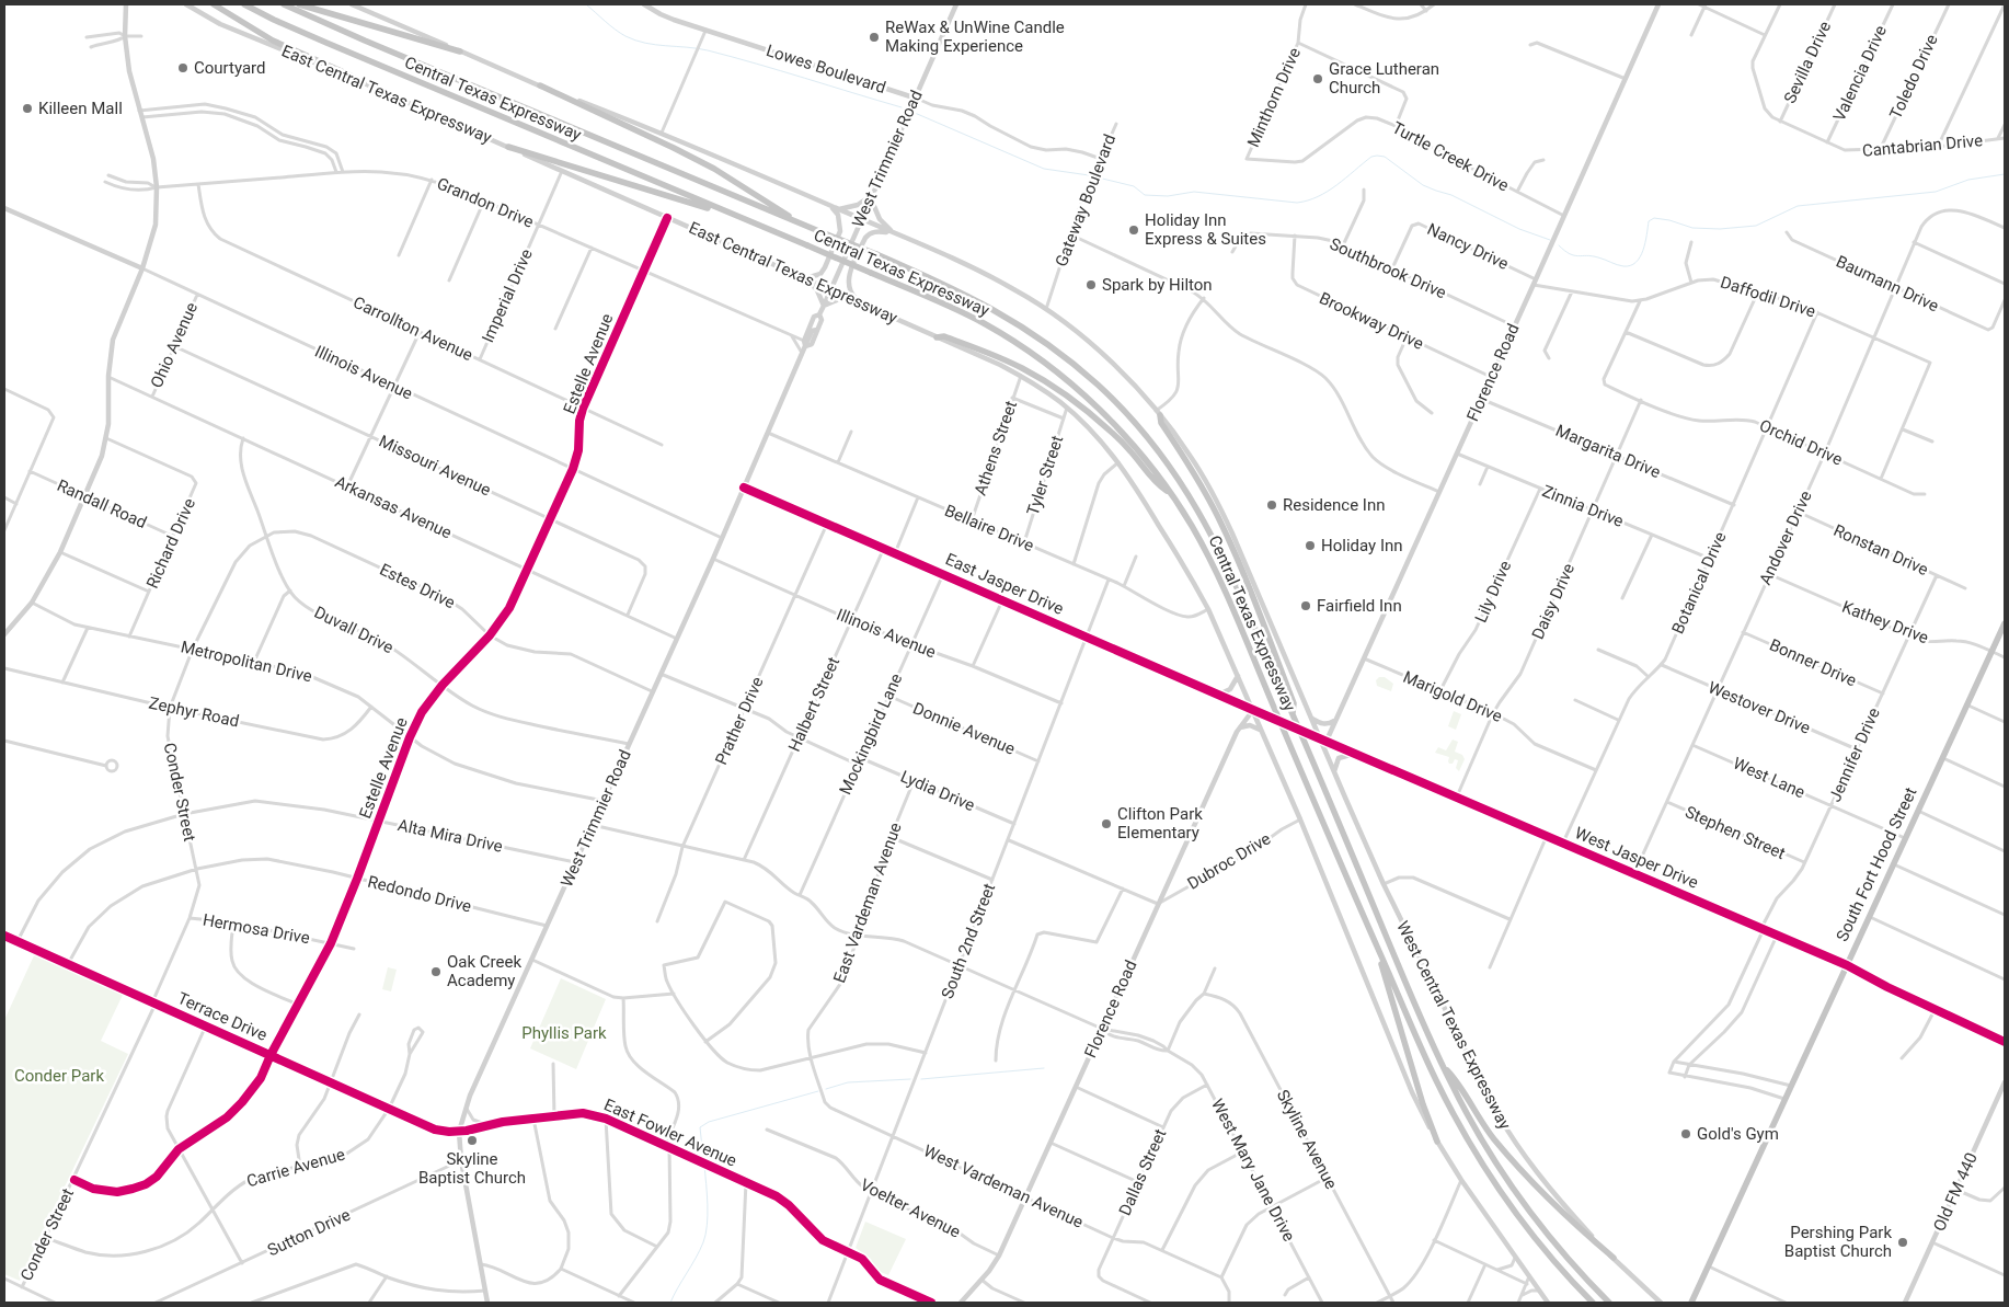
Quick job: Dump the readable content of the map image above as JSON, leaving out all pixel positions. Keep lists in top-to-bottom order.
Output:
{
  "streets": {
    "highway": ["Central Texas Expressway", "South Fort Hood Street"],
    "main road": [
      "Lowes Boulevard",
      "East Central Texas Expressway",
      "West Trimmier Road",
      "Illinois Avenue",
      "Florence Road",
      "East Jasper Drive",
      "West Jasper Drive",
      "Terrace Drive",
      "West Central Texas Expressway",
      "Old FM 440"
    ],
    "street": [
      "Sevilla Drive",
      "Valencia Drive",
      "Toledo Drive",
      "Minthorn Drive",
      "Cantabrian Drive",
      "Turtle Creek Drive",
      "Gateway Boulevard",
      "Grandon Drive",
      "Nancy Drive",
      "Southbrook Drive",
      "Baumann Drive",
      "Imperial Drive",
      "Daffodil Drive",
      "Brookway Drive",
      "Carrollton Avenue",
      "Ohio Avenue",
      "Estelle Avenue",
      "Orchid Drive",
      "Athens Street",
      "Margarita Drive",
      "Missouri Avenue",
      "Tyler Street",
      "Randall Road",
      "Zinnia Drive",
      "Arkansas Avenue",
      "Bellaire Drive",
      "Andover Drive",
      "Richard Drive",
      "Ronstan Drive",
      "Botanical Drive",
      "Estes Drive",
      "Lily Drive",
      "Daisy Drive",
      "Kathey Drive",
      "Duvall Drive",
      "Metropolitan Drive",
      "Bonner Drive",
      "Marigold Drive",
      "Halbert Street",
      "Westover Drive",
      "Zephyr Road",
      "Prather Drive",
      "Donnie Avenue",
      "Mockingbird Lane",
      "Jennifer Drive",
      "West Lane",
      "Lydia Drive",
      "Conder Street",
      "Stephen Street",
      "Alta Mira Drive",
      "Dubroc Drive",
      "Redondo Drive",
      "East Vardeman Avenue",
      "Hermosa Drive",
      "South 2nd Street",
      "East Fowler Avenue",
      "Skyline Avenue",
      "Carrie Avenue",
      "West Mary Jane Drive",
      "Dallas Street",
      "West Vardeman Avenue",
      "Voelter Avenue",
      "Sutton Drive"
    ]
  },
  "crossings": [
    ["Sevilla Drive", "Cantabrian Drive"],
    ["Lowes Boulevard", "West Trimmier Road"],
    ["Lowes Boulevard", "Gateway Boulevard"],
    ["Valencia Drive", "Cantabrian Drive"],
    ["Toledo Drive", "Cantabrian Drive"],
    ["East Central Texas Expressway", "West Trimmier Road"],
    ["East Central Texas Expressway", "Imperial Drive"],
    ["East Central Texas Expressway", "Estelle Avenue"],
    ["East Central Texas Expressway", "Florence Road"],
    ["East Central Texas Expressway", "Athens Street"],
    ["East Central Texas Expressway", "Tyler Street"],
    ["East Central Texas Expressway", "Bellaire Drive"],
    ["East Central Texas Expressway", "East Jasper Drive"],
    ["East Central Texas Expressway", "West Jasper Drive"],
    ["Minthorn Drive", "Turtle Creek Drive"],
    ["Turtle Creek Drive", "Florence Road"],
    ["West Trimmier Road", "Grandon Drive"],
    ["West Trimmier Road", "Illinois Avenue"],
    ["West Trimmier Road", "Arkansas Avenue"],
    ["West Trimmier Road", "Bellaire Drive"],
    ["West Trimmier Road", "East Jasper Drive"],
    ["West Trimmier Road", "Estes Drive"],
    ["West Trimmier Road", "Duvall Drive"],
    ["West Trimmier Road", "Metropolitan Drive"],
    ["West Trimmier Road", "Alta Mira Drive"],
    ["West Trimmier Road", "Redondo Drive"],
    ["West Trimmier Road", "Terrace Drive"],
    ["West Trimmier Road", "East Fowler Avenue"],
    ["West Trimmier Road", "West Mary Jane Drive"],
    ["West Trimmier Road", "Sutton Drive"],
    ["Grandon Drive", "Imperial Drive"],
    ["Grandon Drive", "Carrollton Avenue"],
    ["Grandon Drive", "Estelle Avenue"],
    ["Nancy Drive", "Southbrook Drive"],
    ["Nancy Drive", "Florence Road"],
    ["Southbrook Drive", "Brookway Drive"],
    ["Southbrook Drive", "Florence Road"],
    ["Baumann Drive", "Andover Drive"],
    ["Imperial Drive", "Carrollton Avenue"],
    ["Daffodil Drive", "Florence Road"],
    ["Daffodil Drive", "Orchid Drive"],
    ["Daffodil Drive", "Andover Drive"],
    ["Daffodil Drive", "Botanical Drive"],
    ["Brookway Drive", "Florence Road"],
    ["Carrollton Avenue", "Estelle Avenue"],
    ["Ohio Avenue", "Illinois Avenue"],
    ["Ohio Avenue", "Missouri Avenue"],
    ["Ohio Avenue", "Arkansas Avenue"],
    ["Estelle Avenue", "Illinois Avenue"],
    ["Estelle Avenue", "Missouri Avenue"],
    ["Estelle Avenue", "Arkansas Avenue"],
    ["Estelle Avenue", "Estes Drive"],
    ["Estelle Avenue", "Duvall Drive"],
    ["Estelle Avenue", "Metropolitan Drive"],
    ["Estelle Avenue", "Conder Street"],
    ["Estelle Avenue", "Alta Mira Drive"],
    ["Estelle Avenue", "Redondo Drive"],
    ["Estelle Avenue", "Hermosa Drive"],
    ["Estelle Avenue", "Terrace Drive"],
    ["Illinois Avenue", "Halbert Street"],
    ["Illinois Avenue", "Prather Drive"],
    ["Illinois Avenue", "Mockingbird Lane"],
    ["Illinois Avenue", "South 2nd Street"],
    ["Florence Road", "Margarita Drive"],
    ["Florence Road", "Zinnia Drive"],
    ["Florence Road", "East Jasper Drive"],
    ["Florence Road", "Marigold Drive"],
    ["Florence Road", "West Jasper Drive"],
    ["Florence Road", "Dubroc Drive"],
    ["Florence Road", "West Mary Jane Drive"],
    ["Florence Road", "West Vardeman Avenue"],
    ["Florence Road", "Voelter Avenue"],
    ["Orchid Drive", "Andover Drive"],
    ["Orchid Drive", "Botanical Drive"],
    ["Orchid Drive", "Daisy Drive"],
    ["Athens Street", "Bellaire Drive"],
    ["Margarita Drive", "Botanical Drive"],
    ["Margarita Drive", "Daisy Drive"],
    ["Missouri Avenue", "Arkansas Avenue"],
    ["Tyler Street", "Bellaire Drive"],
    ["Randall Road", "Richard Drive"],
    ["Zinnia Drive", "Botanical Drive"],
    ["Zinnia Drive", "Lily Drive"],
    ["Zinnia Drive", "Daisy Drive"],
    ["Arkansas Avenue", "Duvall Drive"],
    ["Bellaire Drive", "South 2nd Street"],
    ["Andover Drive", "Ronstan Drive"],
    ["Andover Drive", "Kathey Drive"],
    ["Andover Drive", "Bonner Drive"],
    ["Andover Drive", "Westover Drive"],
    ["Andover Drive", "West Lane"],
    ["Andover Drive", "Stephen Street"],
    ["Andover Drive", "West Jasper Drive"],
    ["Richard Drive", "Metropolitan Drive"],
    ["Ronstan Drive", "Jennifer Drive"],
    ["Botanical Drive", "Marigold Drive"],
    ["Botanical Drive", "Westover Drive"],
    ["Botanical Drive", "West Jasper Drive"],
    ["East Jasper Drive", "Halbert Street"],
    ["East Jasper Drive", "Prather Drive"],
    ["East Jasper Drive", "Mockingbird Lane"],
    ["East Jasper Drive", "West Jasper Drive"],
    ["East Jasper Drive", "South 2nd Street"],
    ["Estes Drive", "Duvall Drive"],
    ["Estes Drive", "Conder Street"],
    ["Lily Drive", "Marigold Drive"],
    ["Daisy Drive", "Marigold Drive"],
    ["Daisy Drive", "West Jasper Drive"],
    ["Kathey Drive", "Jennifer Drive"],
    ["Kathey Drive", "South Fort Hood Street"],
    ["Duvall Drive", "Conder Street"],
    ["Metropolitan Drive", "Zephyr Road"],
    ["Metropolitan Drive", "Conder Street"],
    ["Bonner Drive", "Jennifer Drive"],
    ["Halbert Street", "West Mary Jane Drive"],
    ["Westover Drive", "Jennifer Drive"],
    ["Zephyr Road", "Conder Street"],
    ["Prather Drive", "West Mary Jane Drive"],
    ["Donnie Avenue", "Mockingbird Lane"],
    ["Donnie Avenue", "South 2nd Street"],
    ["Mockingbird Lane", "Lydia Drive"],
    ["Mockingbird Lane", "West Mary Jane Drive"],
    ["Jennifer Drive", "West Lane"],
    ["Jennifer Drive", "Stephen Street"],
    ["Jennifer Drive", "West Jasper Drive"],
    ["West Lane", "South Fort Hood Street"],
    ["Lydia Drive", "East Vardeman Avenue"],
    ["Lydia Drive", "South 2nd Street"],
    ["Conder Street", "Alta Mira Drive"],
    ["Conder Street", "Redondo Drive"],
    ["Conder Street", "Hermosa Drive"],
    ["Conder Street", "Terrace Drive"],
    ["Conder Street", "Carrie Avenue"],
    ["Alta Mira Drive", "Terrace Drive"],
    ["West Jasper Drive", "South Fort Hood Street"],
    ["West Jasper Drive", "West Central Texas Expressway"],
    ["Redondo Drive", "Terrace Drive"],
    ["East Vardeman Avenue", "South 2nd Street"],
    ["East Vardeman Avenue", "West Mary Jane Drive"],
    ["East Vardeman Avenue", "West Vardeman Avenue"],
    ["South 2nd Street", "East Fowler Avenue"],
    ["South 2nd Street", "West Mary Jane Drive"],
    ["South 2nd Street", "West Vardeman Avenue"],
    ["South 2nd Street", "Voelter Avenue"],
    ["Terrace Drive", "East Fowler Avenue"],
    ["Terrace Drive", "Carrie Avenue"],
    ["West Mary Jane Drive", "Dallas Street"],
    ["Dallas Street", "West Vardeman Avenue"]
  ],
  "parks": ["Phyllis Park", "Conder Park"],
  "places": [
    "ReWax & UnWine Candle Making Experience",
    "Courtyard",
    "Grace Lutheran Church",
    "Killeen Mall",
    "Holiday Inn Express & Suites",
    "Spark by Hilton",
    "Residence Inn",
    "Holiday Inn",
    "Fairfield Inn",
    "Clifton Park Elementary",
    "Oak Creek Academy",
    "Gold's Gym",
    "Skyline Baptist Church",
    "Pershing Park Baptist Church"
  ]
}
